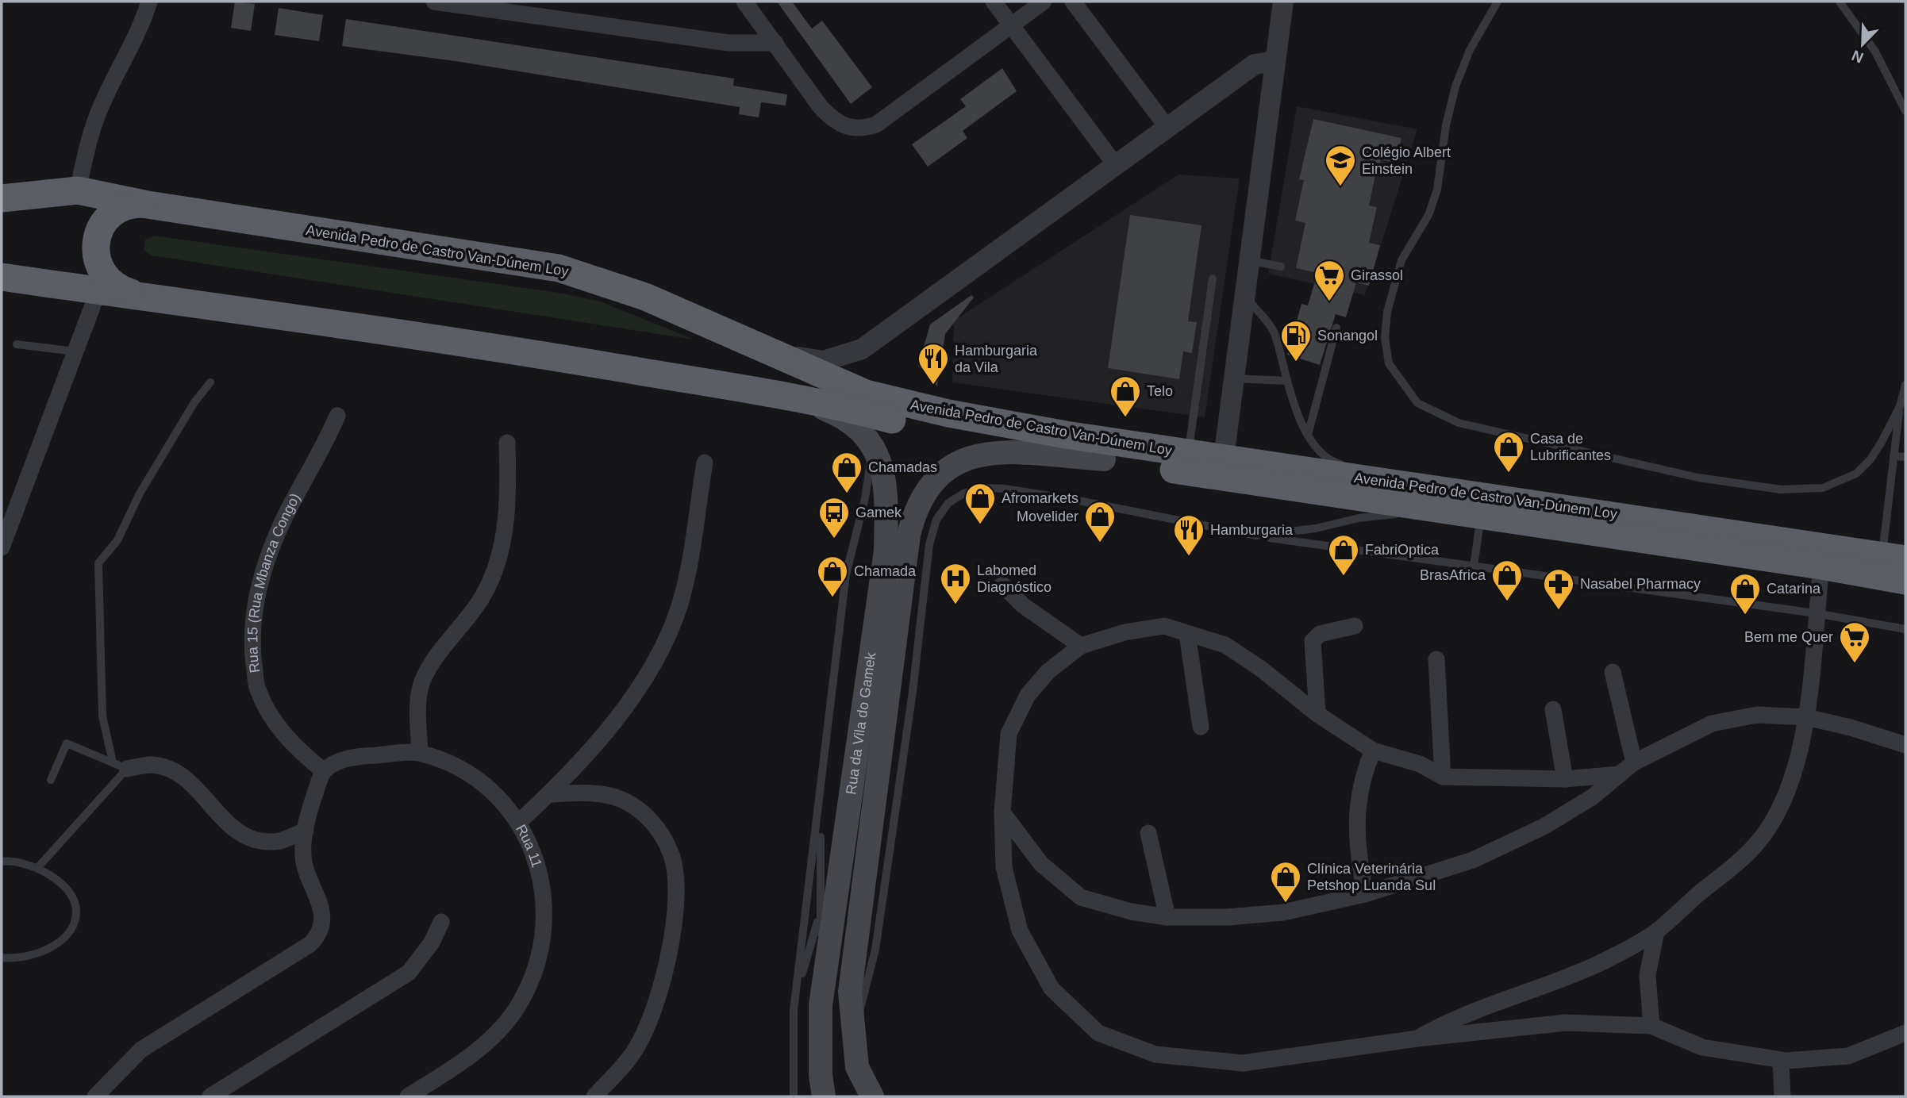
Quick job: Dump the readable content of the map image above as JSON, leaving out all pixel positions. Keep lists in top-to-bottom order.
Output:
{
  "streets": {
    "highway": ["Avenida Pedro de Castro Van-Dúnem Loy"],
    "main road": ["Rua da Vila do Gamek"],
    "street": ["Rua 15 (Rua Mbanza Congo)", "Rua 11"]
  },
  "crossings": [
    ["Avenida Pedro de Castro Van-Dúnem Loy", "Rua da Vila do Gamek"],
    ["Rua 15 (Rua Mbanza Congo)", "Rua 11"]
  ],
  "places": {
    "school or university": ["Colégio Albert Einstein"],
    "supermarket": ["Girassol", "Bem me Quer"],
    "fuel station": ["Sonangol"],
    "restaurant": ["Hamburgaria da Vila", "Hamburgaria"],
    "shop": [
      "Telo",
      "Casa de Lubrificantes",
      "Chamadas",
      "Afromarkets",
      "Movelider",
      "FabriOptica",
      "Chamada",
      "BrasAfrica",
      "Catarina",
      "Clínica Veterinária Petshop Luanda Sul"
    ],
    "bus stop": ["Gamek"],
    "hospital": ["Labomed Diagnóstico"],
    "pharmacy": ["Nasabel Pharmacy"]
  },
  "north": "bottom left"
}
